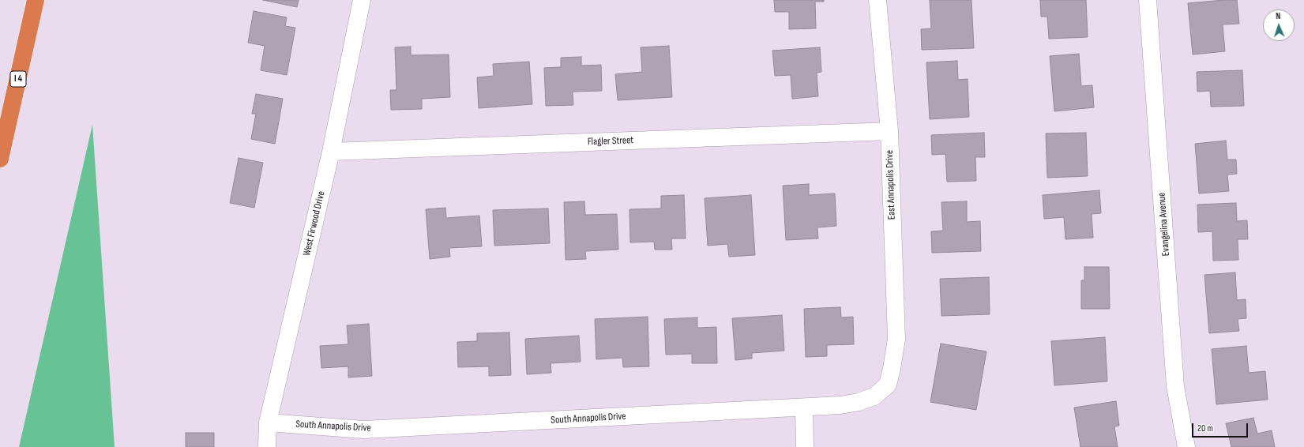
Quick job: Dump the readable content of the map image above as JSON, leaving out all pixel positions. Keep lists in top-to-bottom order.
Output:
{
  "streets": {
    "highway": ["I 4"],
    "street": [
      "Flagler Street",
      "East Annapolis Drive",
      "West Firwood Drive",
      "Evangelina Avenue",
      "South Annapolis Drive"
    ]
  },
  "crossings": [
    ["Flagler Street", "East Annapolis Drive"],
    ["Flagler Street", "West Firwood Drive"],
    ["East Annapolis Drive", "South Annapolis Drive"],
    ["West Firwood Drive", "South Annapolis Drive"]
  ],
  "scale_bar": "20 m",
  "north": "top"
}
